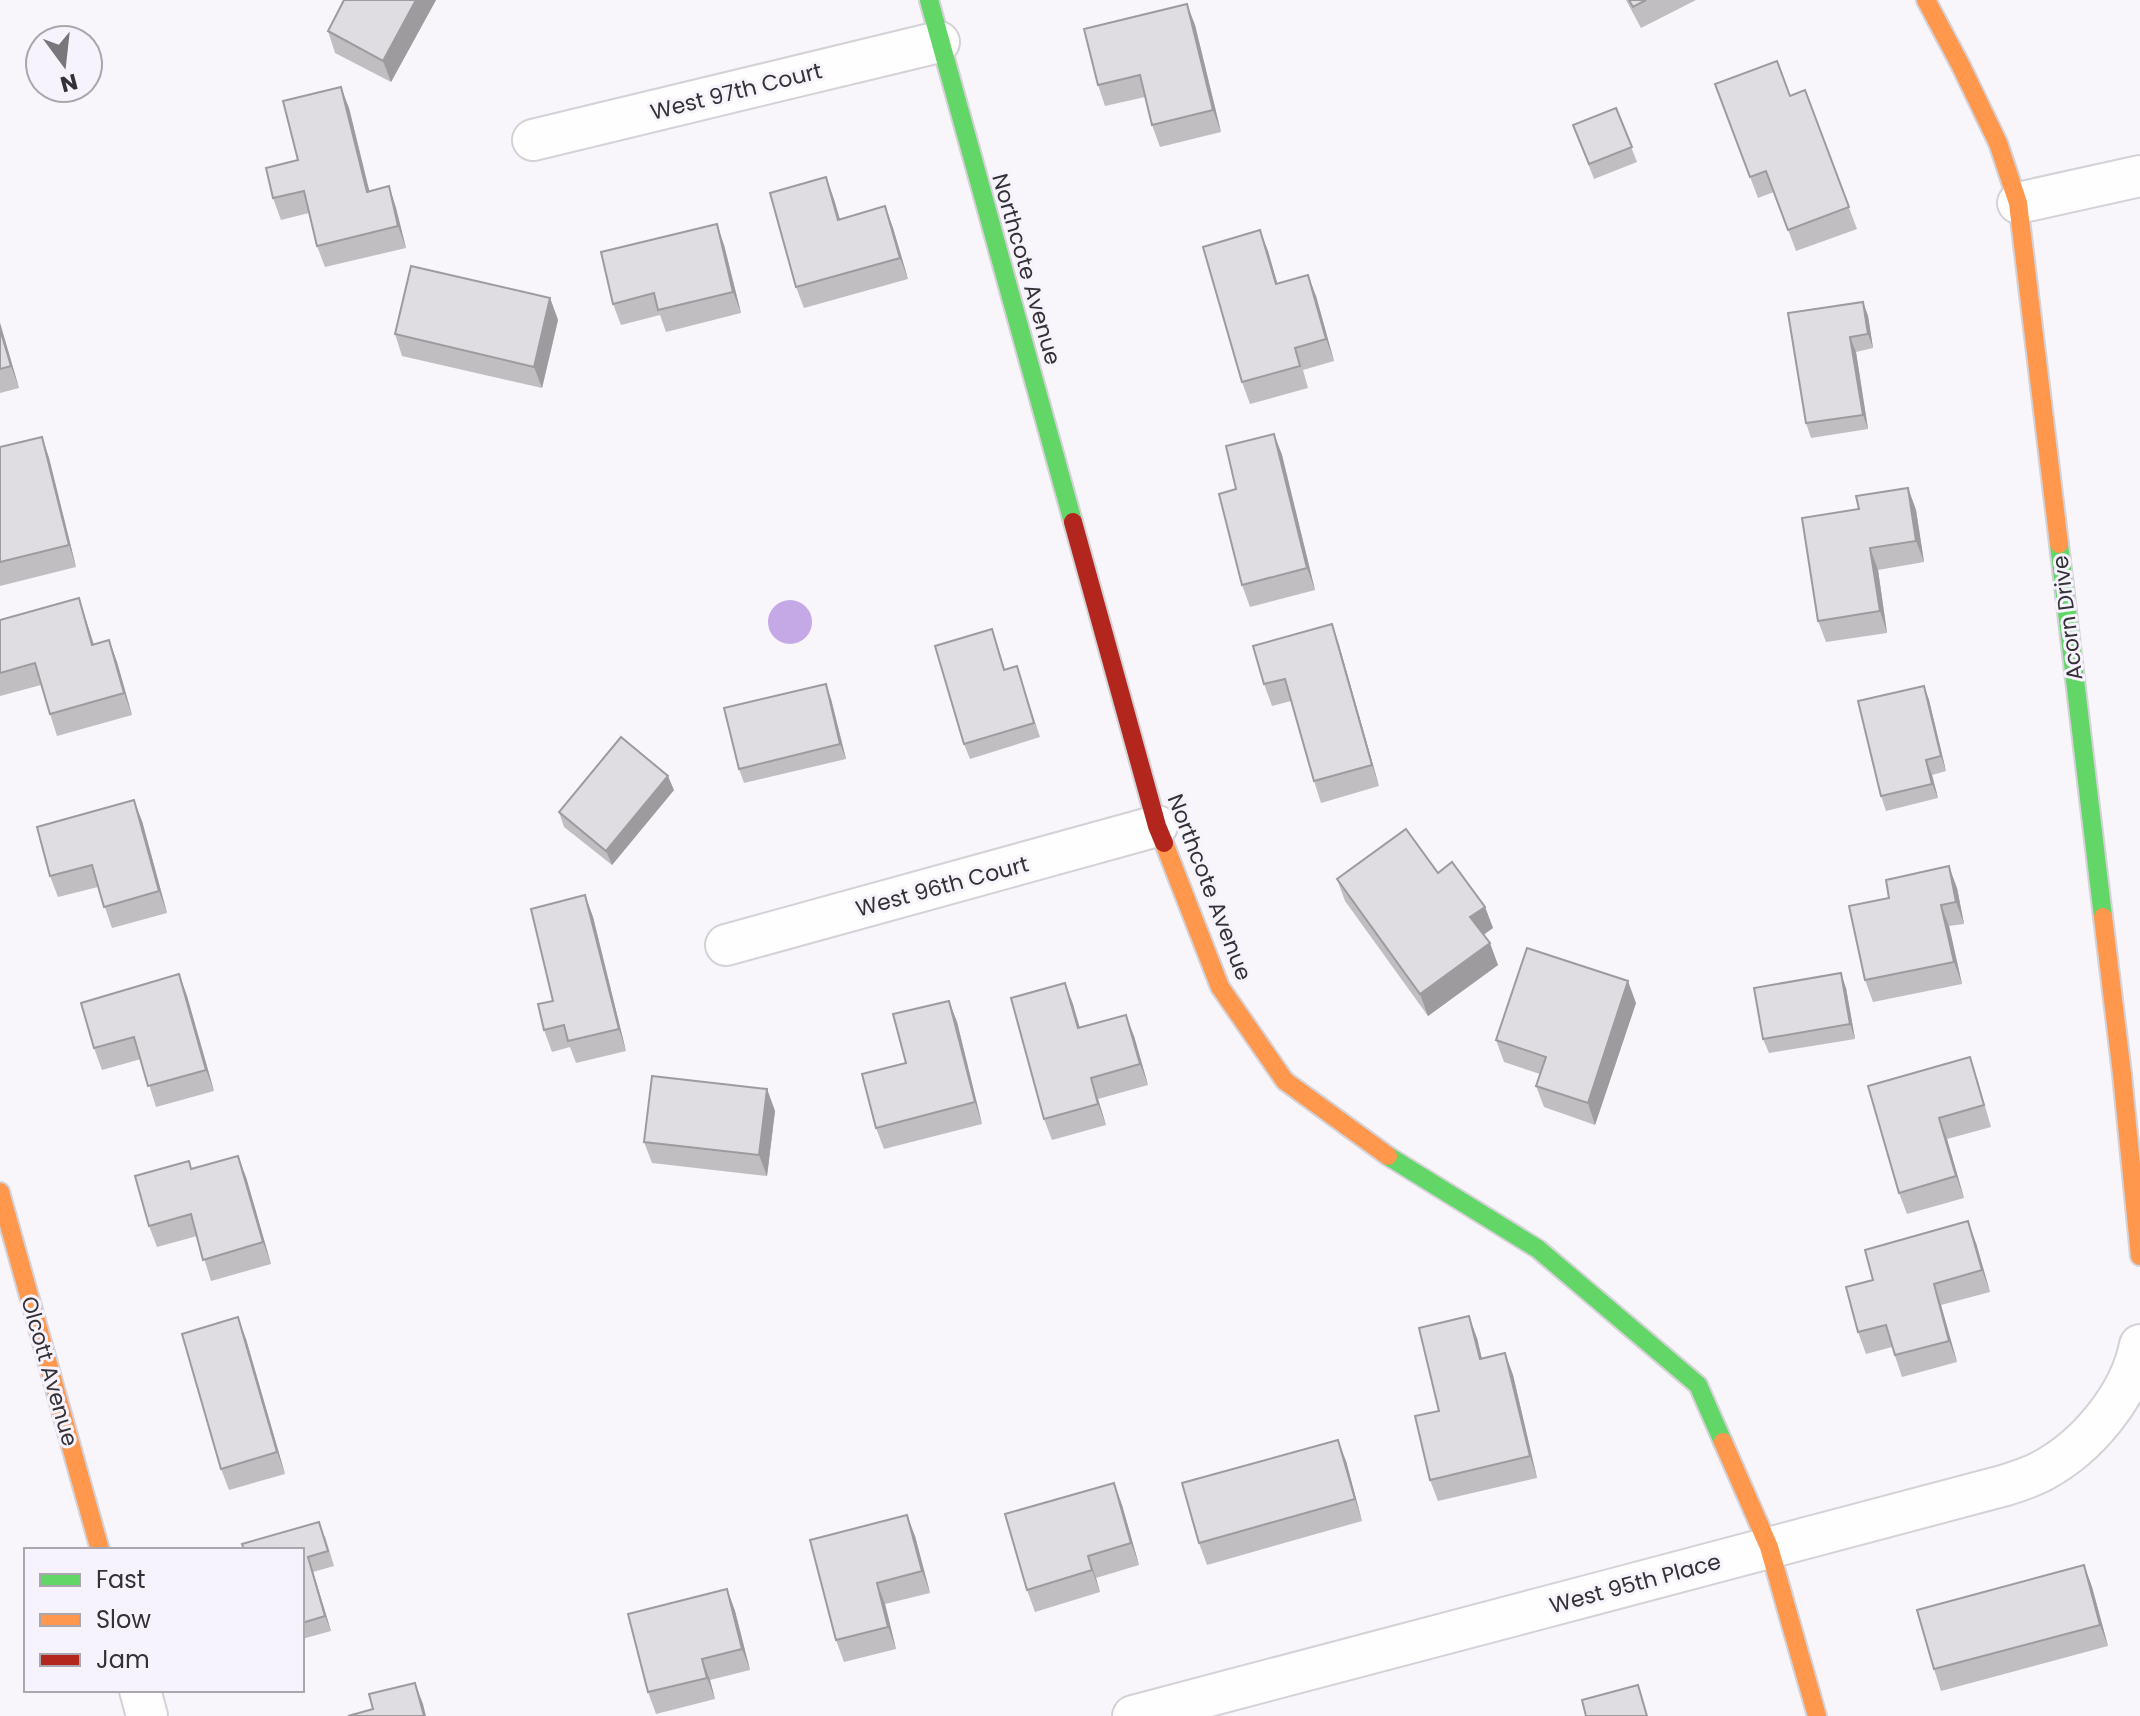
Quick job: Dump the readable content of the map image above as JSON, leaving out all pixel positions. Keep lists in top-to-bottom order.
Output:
{
  "streets": {
    "street": [
      "West 97th Court",
      "Northcote Avenue",
      "Acorn Drive",
      "West 96th Court",
      "Olcott Avenue",
      "West 95th Place"
    ]
  },
  "crossings": [
    ["West 97th Court", "Northcote Avenue"],
    ["Northcote Avenue", "West 96th Court"],
    ["Northcote Avenue", "West 95th Place"]
  ],
  "legend": ["Fast", "Slow", "Jam"],
  "north": "bottom"
}
